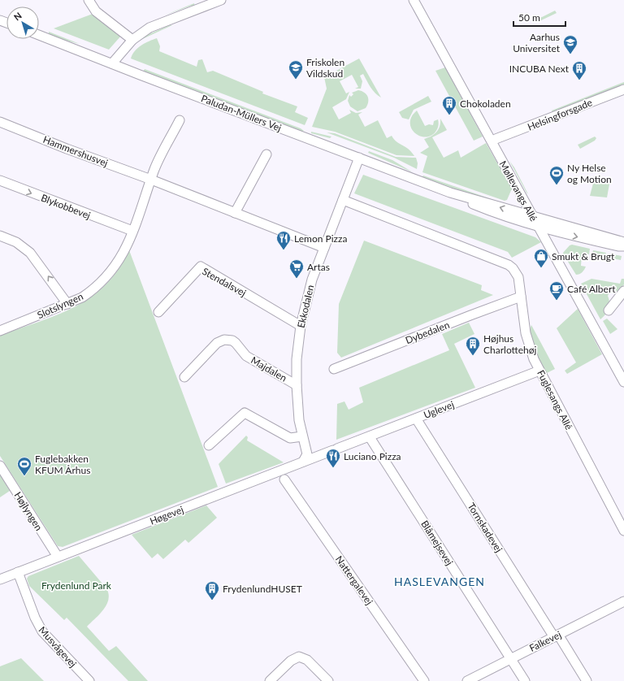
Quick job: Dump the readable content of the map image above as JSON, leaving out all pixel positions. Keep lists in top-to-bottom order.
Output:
{
  "streets": {
    "street": [
      "Paludan-Müllers Vej",
      "Helsingforsgade",
      "Hammershusvej",
      "Møllevangs Allé",
      "Blykobbevej",
      "Stendalsvej",
      "Slotslyngen",
      "Ekkodalen",
      "Dybedalen",
      "Majdalen",
      "Fuglesangs Allé",
      "Uglevej",
      "Højlyngen",
      "Høgevej",
      "Tornskadevej",
      "Blåmejsevej",
      "Nattergalevej",
      "Falkevej",
      "Musvågevej"
    ]
  },
  "crossings": [
    ["Paludan-Müllers Vej", "Møllevangs Allé"],
    ["Paludan-Müllers Vej", "Ekkodalen"],
    ["Helsingforsgade", "Møllevangs Allé"],
    ["Hammershusvej", "Slotslyngen"],
    ["Hammershusvej", "Ekkodalen"],
    ["Blykobbevej", "Slotslyngen"],
    ["Stendalsvej", "Ekkodalen"],
    ["Ekkodalen", "Majdalen"],
    ["Ekkodalen", "Fuglesangs Allé"],
    ["Ekkodalen", "Høgevej"],
    ["Dybedalen", "Fuglesangs Allé"],
    ["Fuglesangs Allé", "Uglevej"],
    ["Uglevej", "Høgevej"],
    ["Uglevej", "Tornskadevej"],
    ["Uglevej", "Blåmejsevej"],
    ["Højlyngen", "Høgevej"],
    ["Høgevej", "Musvågevej"],
    ["Tornskadevej", "Falkevej"],
    ["Blåmejsevej", "Falkevej"]
  ],
  "one_way": ["Blykobbevej"],
  "districts": ["HASLEVANGEN"],
  "parks": ["Frydenlund Park"],
  "places": {
    "school or university": ["Aarhus Universitet", "Friskolen Vildskud"],
    "building": [
      "INCUBA Next",
      "Chokoladen",
      "Højhus Charlottehøj",
      "FrydenlundHUSET"
    ],
    "sports": ["Ny Helse og Motion", "Fuglebakken KFUM Århus"],
    "restaurant": ["Lemon Pizza", "Luciano Pizza"],
    "shop": ["Smukt & Brugt"],
    "supermarket": ["Artas"],
    "cafe": ["Café Albert"]
  },
  "scale_bar": "50 m",
  "north": "top left"
}
